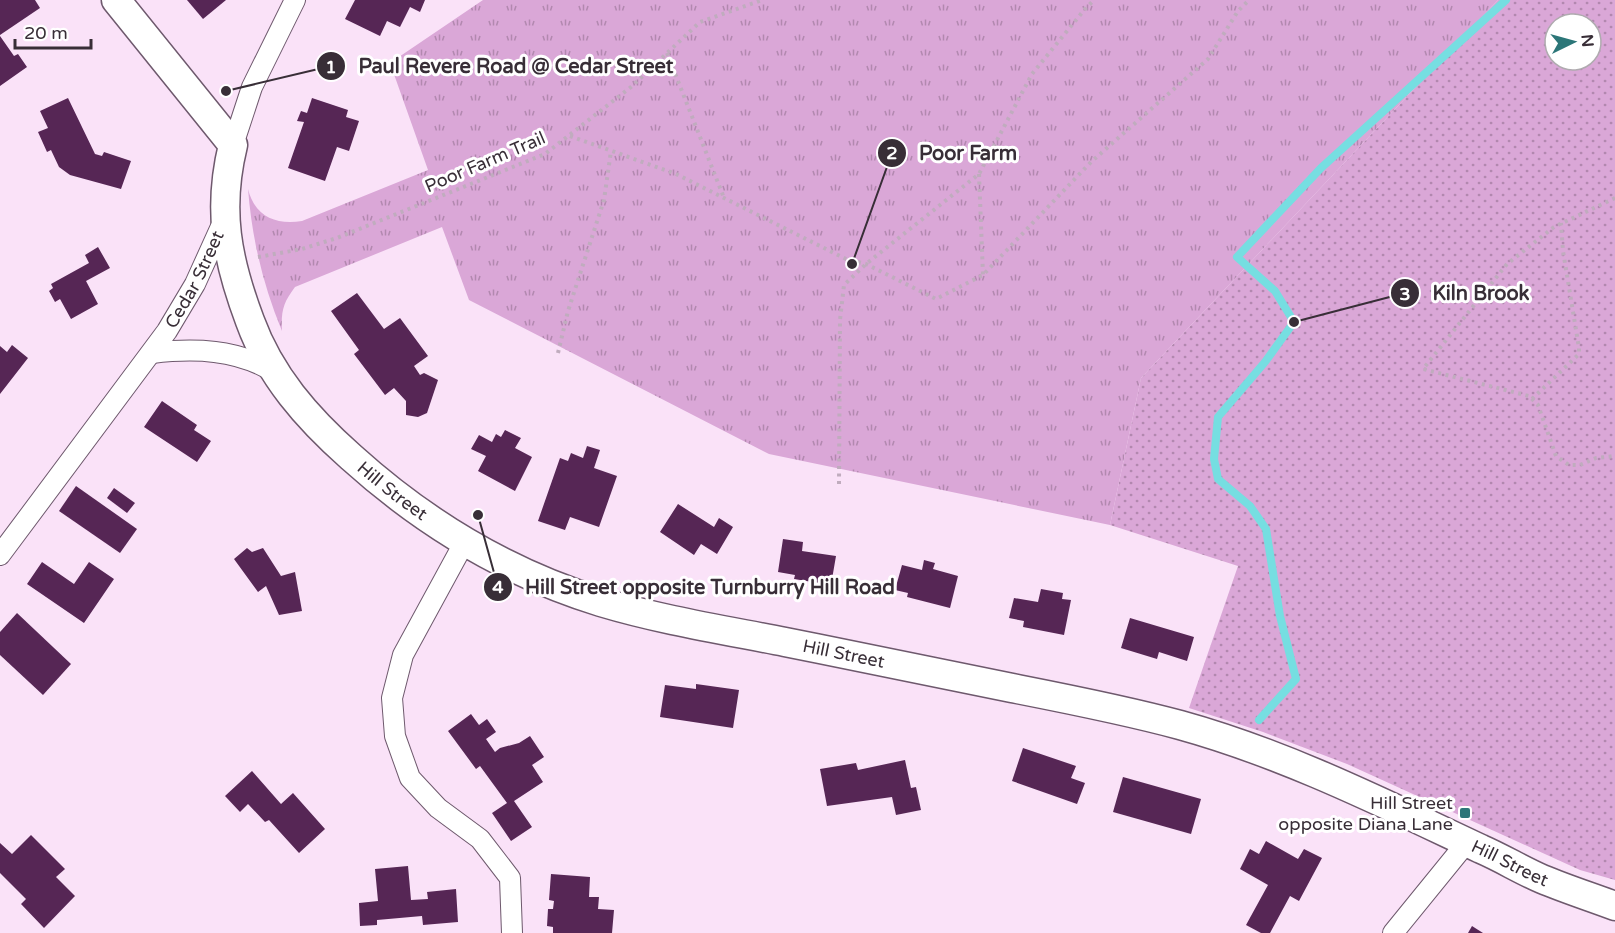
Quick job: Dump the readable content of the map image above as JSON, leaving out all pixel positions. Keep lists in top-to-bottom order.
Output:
{
  "streets": {
    "street": ["Cedar Street", "Hill Street"],
    "path": ["Poor Farm Trail"]
  },
  "crossings": [
    ["Cedar Street", "Hill Street"]
  ],
  "places": {
    "other": [
      "Paul Revere Road @ Cedar Street",
      "Poor Farm",
      "Kiln Brook",
      "Hill Street opposite Turnburry Hill Road"
    ],
    "transit": ["Hill Street opposite Diana Lane"]
  },
  "scale_bar": "20 m",
  "north": "right"
}
